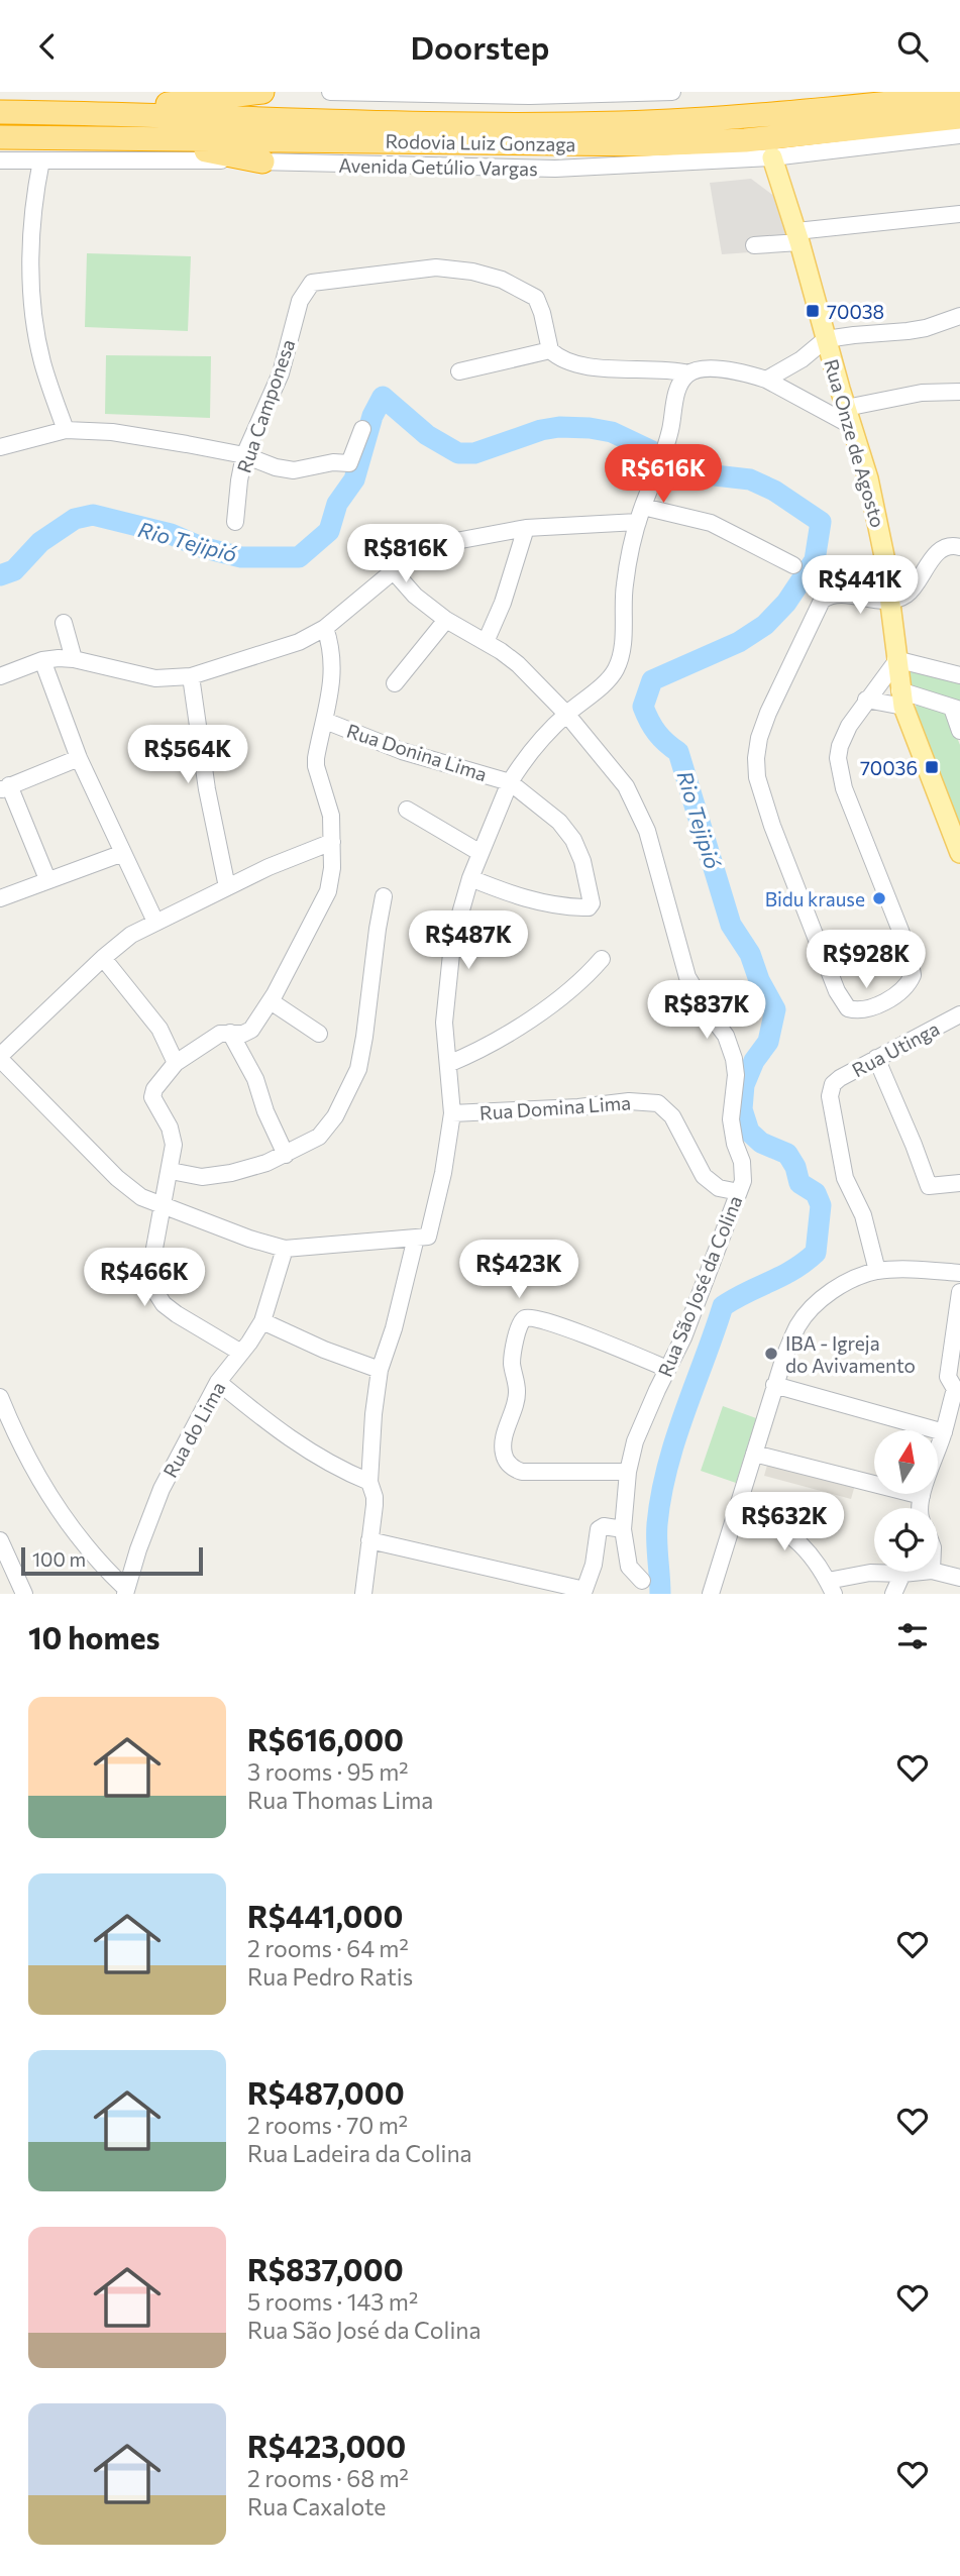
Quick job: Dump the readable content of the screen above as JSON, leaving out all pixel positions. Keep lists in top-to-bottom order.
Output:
{
  "streets": {
    "highway": ["Rodovia Luiz Gonzaga"],
    "main road": ["Rua Onze de Agosto"],
    "street": [
      "Avenida Getúlio Vargas",
      "Rua Camponesa",
      "Rua Donina Lima",
      "Rua Utinga",
      "Rua Domina Lima",
      "Rua São José da Colina",
      "Rua do Lima"
    ]
  },
  "crossings": [
    ["Avenida Getúlio Vargas", "Rua Onze de Agosto"],
    ["Rua Domina Lima", "Rua São José da Colina"]
  ],
  "water": ["Rio Tejipió"],
  "places": {
    "transit": ["70038", "70036"],
    "other": ["Bidu krause", "IBA - Igreja do Avivamento"]
  },
  "scale_bar": "100 m",
  "north": "top",
  "page": {
    "header": "Doorstep",
    "price": [
      "R$616K",
      "R$816K",
      "R$441K",
      "R$564K",
      "R$487K",
      "R$928K",
      "R$837K",
      "R$423K",
      "R$466K",
      "R$632K"
    ],
    "scale": "100 m",
    "heading": "10 homes",
    "list": [
      {
        "name": "R$616,000",
        "note": "3 rooms · 95 m² · Rua Thomas Lima"
      },
      {
        "name": "R$441,000",
        "note": "2 rooms · 64 m² · Rua Pedro Ratis"
      },
      {
        "name": "R$487,000",
        "note": "2 rooms · 70 m² · Rua Ladeira da Colina"
      },
      {
        "name": "R$837,000",
        "note": "5 rooms · 143 m² · Rua São José da Colina"
      },
      {
        "name": "R$423,000",
        "note": "2 rooms · 68 m² · Rua Caxalote"
      }
    ]
  }
}
